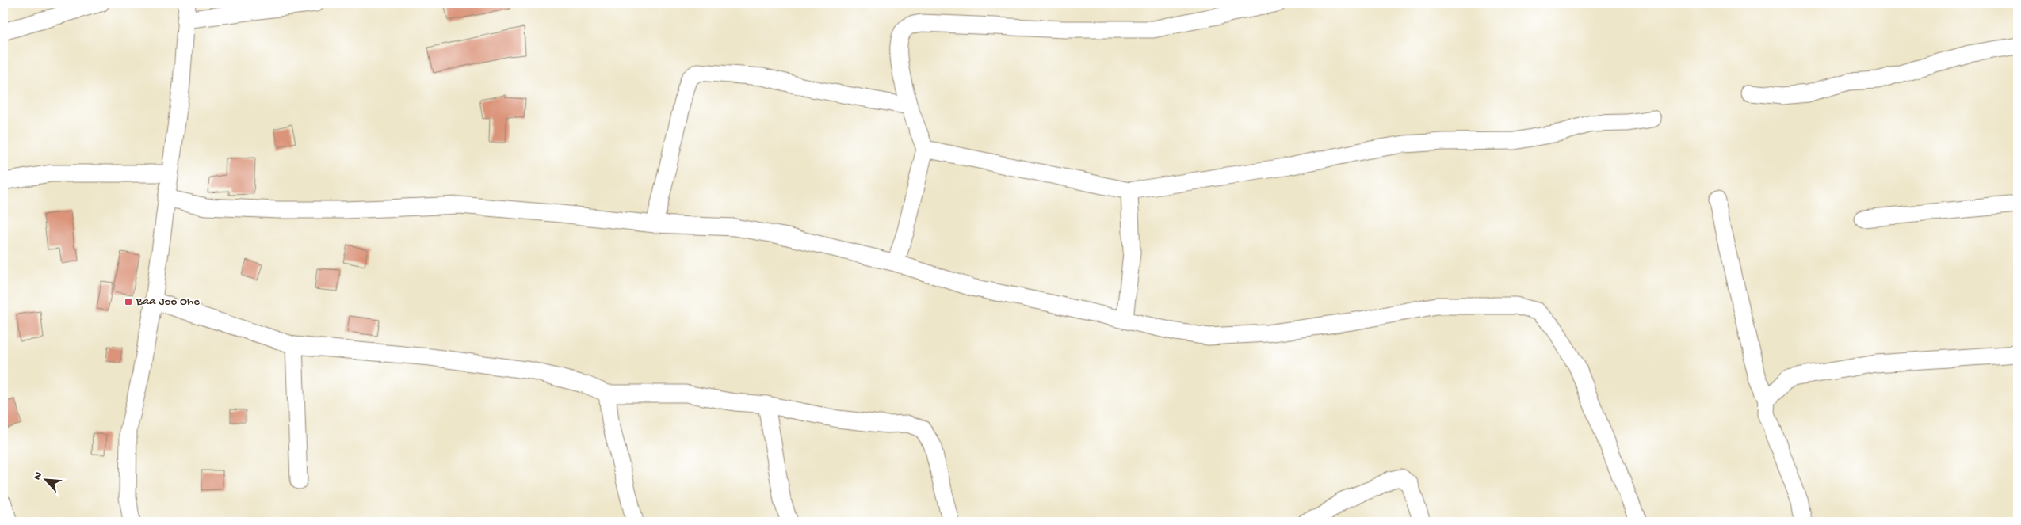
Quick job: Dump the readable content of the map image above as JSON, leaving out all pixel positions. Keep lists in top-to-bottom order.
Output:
{
  "places": {
    "transit": ["Baa Joo Ohe"]
  },
  "north": "top left"
}
